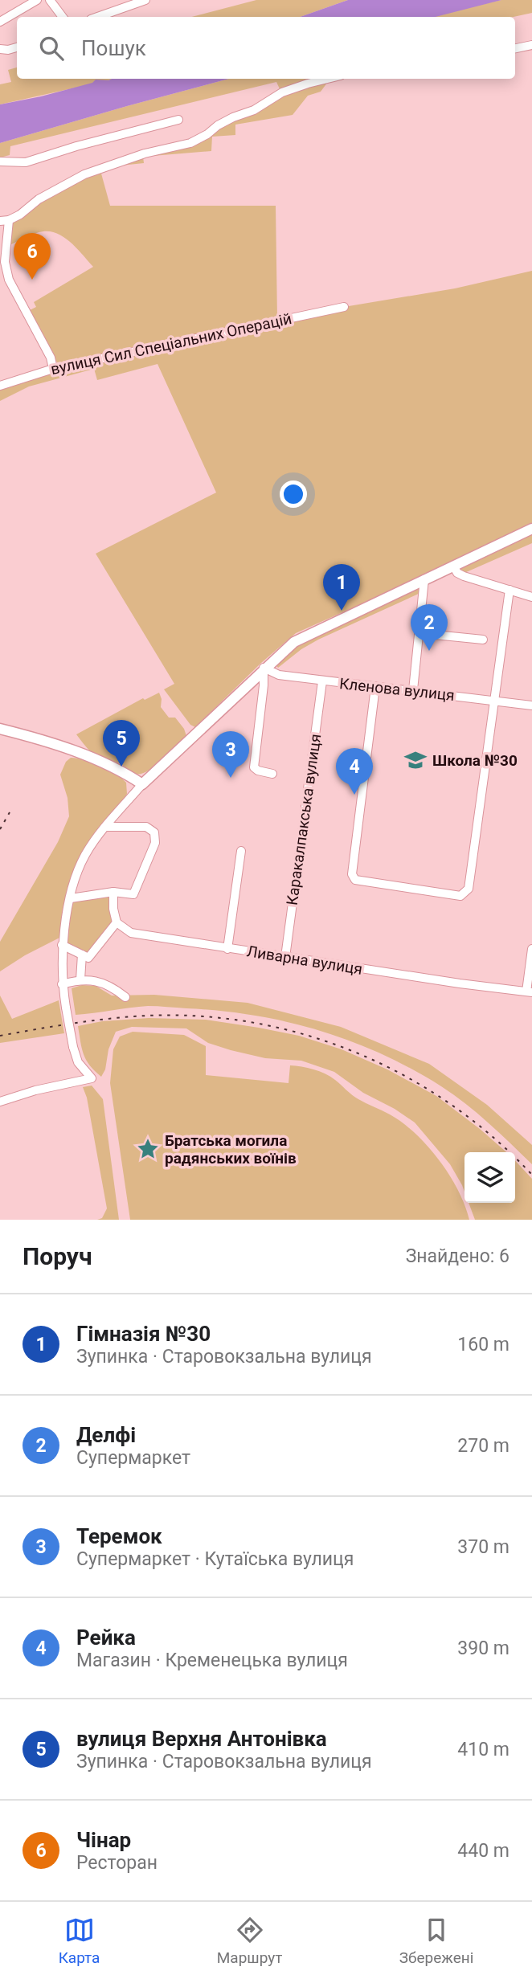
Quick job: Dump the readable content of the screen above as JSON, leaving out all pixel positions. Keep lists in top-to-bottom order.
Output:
{
  "streets": {
    "street": [
      "вулиця Сил Спеціальних Операцій",
      "Кленова вулиця",
      "Каракалпакська вулиця",
      "Ливарна вулиця"
    ]
  },
  "crossings": [
    ["Кленова вулиця", "Каракалпакська вулиця"],
    ["Каракалпакська вулиця", "Ливарна вулиця"]
  ],
  "places": {
    "school or university": ["Школа №30"],
    "place": ["Братська могила радянських воїнів"]
  },
  "page": {
    "search": "Пошук",
    "pins": [
      "6",
      "1",
      "2",
      "5",
      "3",
      "4"
    ],
    "heading": ["Поруч", "Знайдено: 6"],
    "list": [
      {
        "mark": "1",
        "name": "Гімназія №30",
        "note": "Зупинка · Старовокзальна вулиця",
        "value": "160 m"
      },
      {
        "mark": "2",
        "name": "Делфі",
        "note": "Супермаркет",
        "value": "270 m"
      },
      {
        "mark": "3",
        "name": "Теремок",
        "note": "Супермаркет · Кутаїська вулиця",
        "value": "370 m"
      },
      {
        "mark": "4",
        "name": "Рейка",
        "note": "Магазин · Кременецька вулиця",
        "value": "390 m"
      },
      {
        "mark": "5",
        "name": "вулиця Верхня Антонівка",
        "note": "Зупинка · Старовокзальна вулиця",
        "value": "410 m"
      },
      {
        "mark": "6",
        "name": "Чінар",
        "note": "Ресторан",
        "value": "440 m"
      }
    ],
    "nav": ["Карта", "Маршрут", "Збережені"]
  }
}
